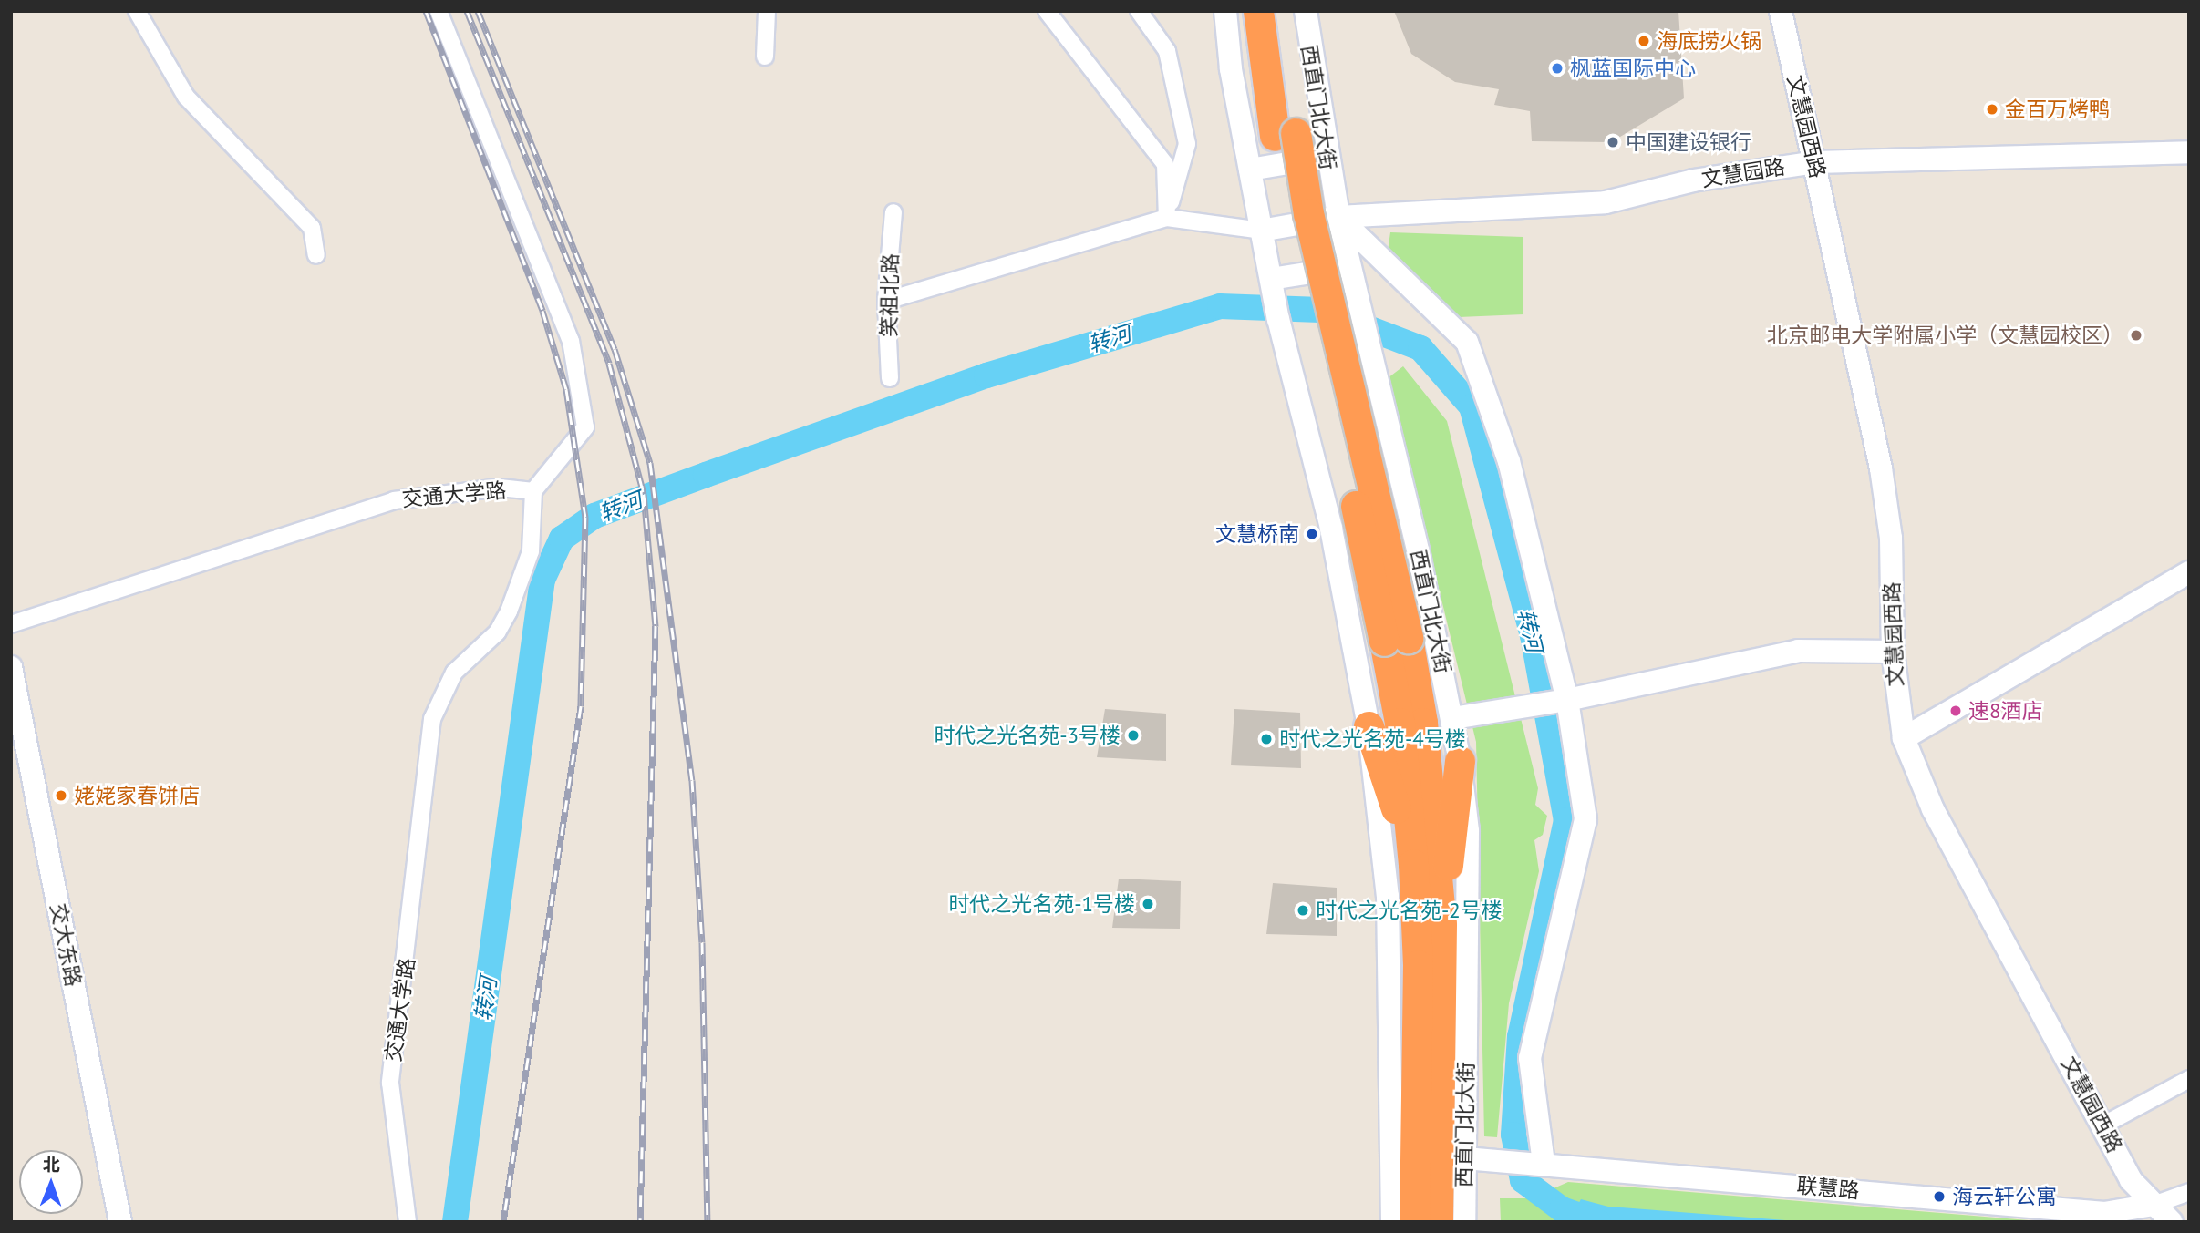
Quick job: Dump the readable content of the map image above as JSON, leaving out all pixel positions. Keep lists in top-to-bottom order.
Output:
{
  "streets": {
    "highway": ["西直门北大街"],
    "street": [
      "文慧园西路",
      "文慧园路",
      "笑祖北路",
      "交通大学路",
      "交大东路",
      "联慧路"
    ]
  },
  "crossings": [
    ["西直门北大街", "文慧园路"],
    ["西直门北大街", "联慧路"],
    ["文慧园西路", "文慧园路"],
    ["文慧园西路", "联慧路"]
  ],
  "water": ["转河"],
  "places": [
    "海底捞火锅",
    "枫蓝国际中心",
    "金百万烤鸭",
    "中国建设银行",
    "北京邮电大学附属小学（文慧园校区）",
    "文慧桥南",
    "速8酒店",
    "时代之光名苑-3号楼",
    "时代之光名苑-4号楼",
    "姥姥家春饼店",
    "时代之光名苑-1号楼",
    "时代之光名苑-2号楼",
    "海云轩公寓"
  ],
  "north": "top"
}
